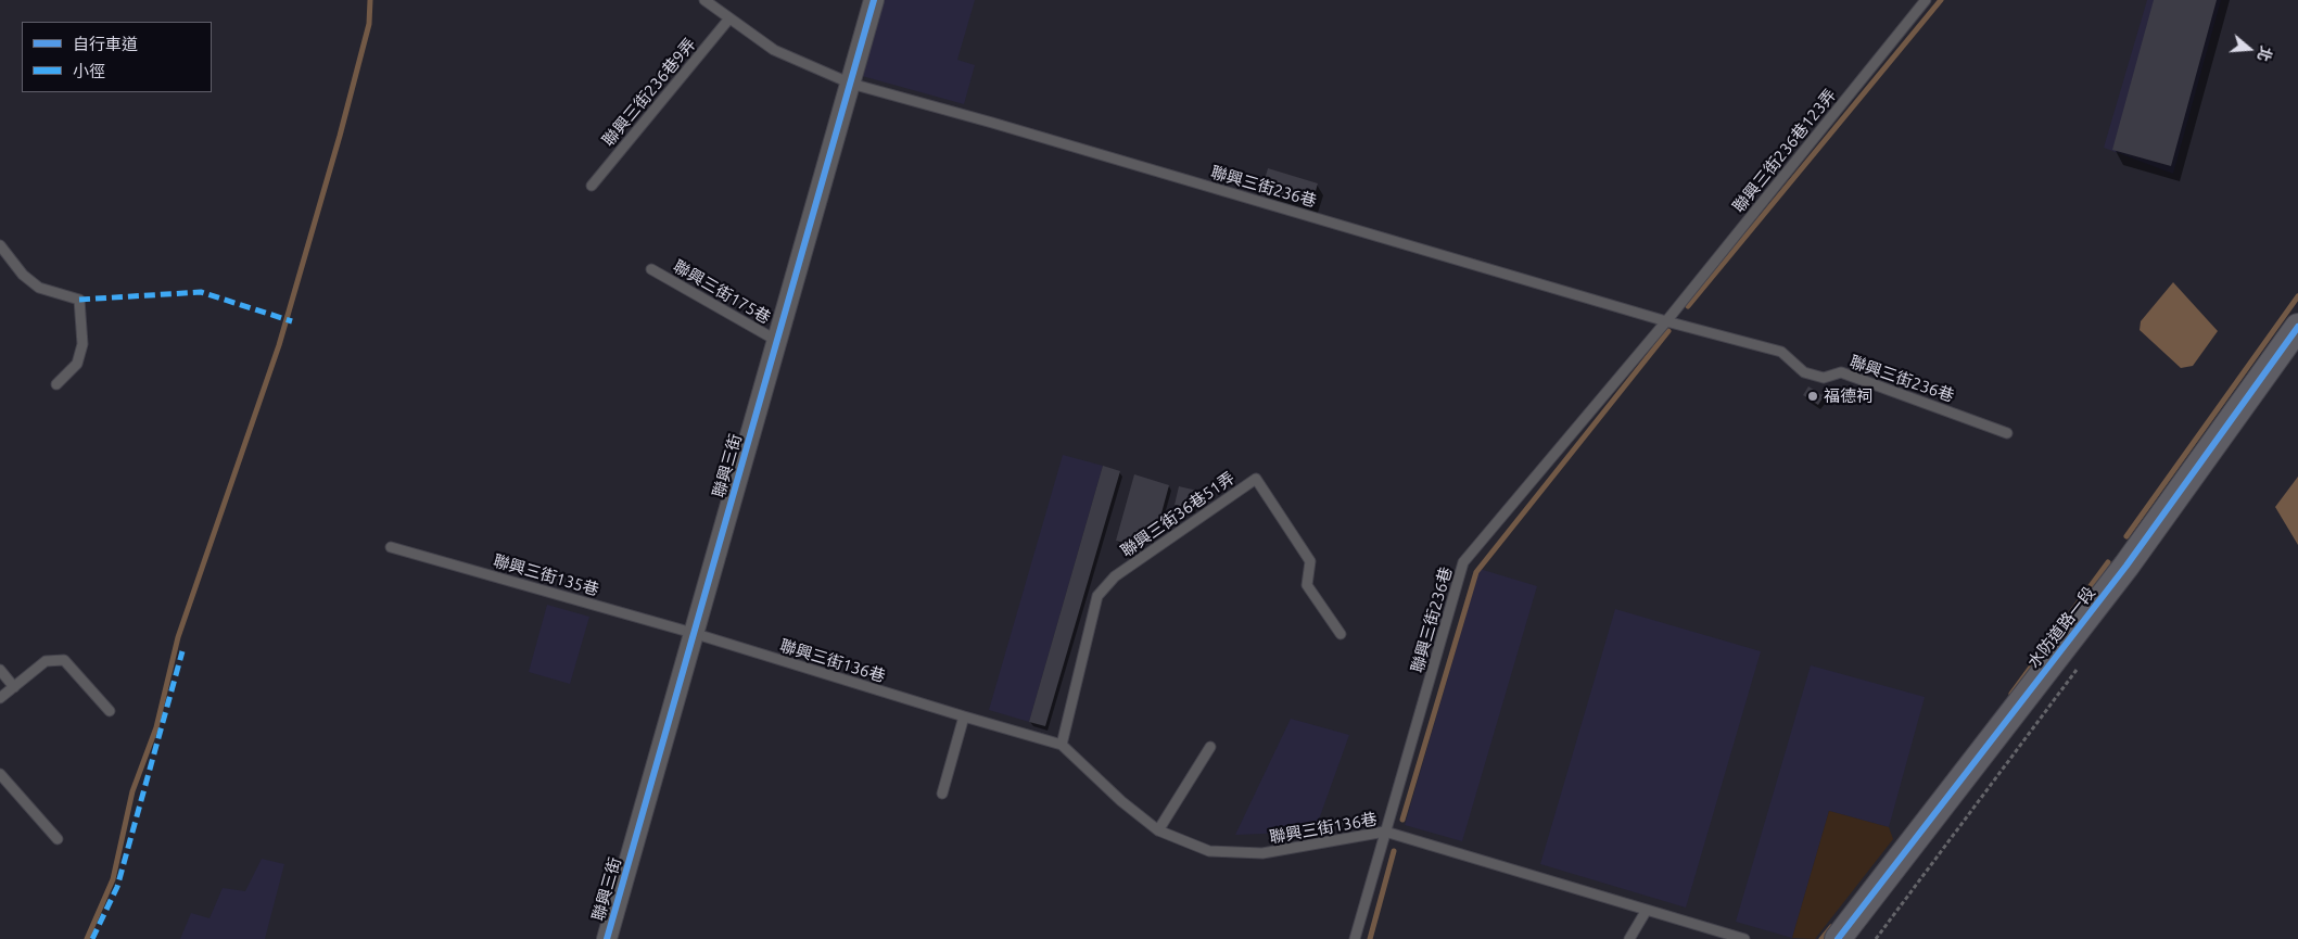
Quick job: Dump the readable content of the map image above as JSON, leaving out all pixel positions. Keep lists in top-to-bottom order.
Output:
{
  "streets": {
    "street": ["聯興三街", "水防道路一段"],
    "lane": [
      "聯興三街236巷9弄",
      "聯興三街236巷123弄",
      "聯興三街236巷",
      "聯興三街175巷",
      "聯興三街36巷51弄",
      "聯興三街135巷",
      "聯興三街136巷"
    ]
  },
  "crossings": [
    ["聯興三街236巷9弄", "聯興三街236巷"],
    ["聯興三街236巷123弄", "聯興三街236巷"],
    ["聯興三街236巷", "聯興三街"],
    ["聯興三街236巷", "聯興三街136巷"],
    ["聯興三街175巷", "聯興三街"],
    ["聯興三街", "聯興三街135巷"],
    ["聯興三街", "聯興三街136巷"],
    ["聯興三街36巷51弄", "聯興三街136巷"],
    ["聯興三街135巷", "聯興三街136巷"]
  ],
  "places": ["福德祠"],
  "legend": ["自行車道", "小徑"],
  "north": "right"
}
